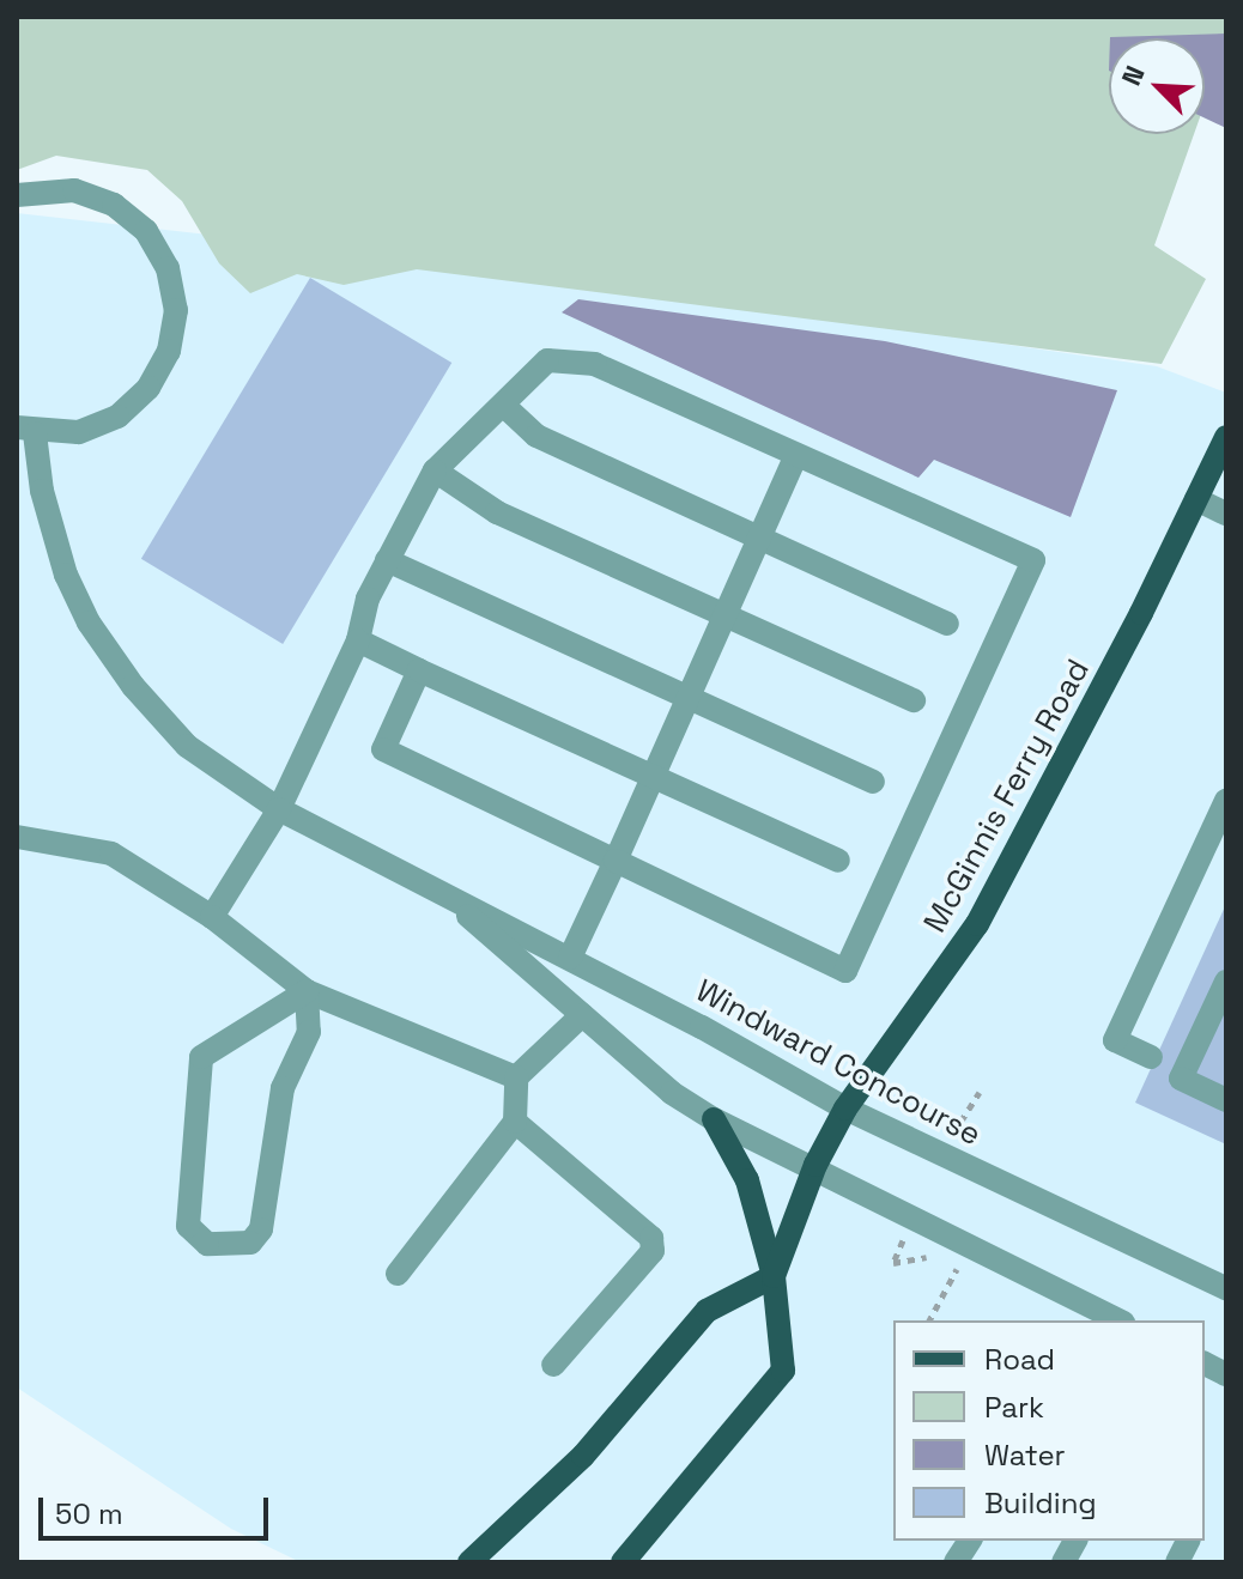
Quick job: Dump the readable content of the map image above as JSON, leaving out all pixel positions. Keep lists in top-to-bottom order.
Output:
{
  "streets": {
    "main road": ["McGinnis Ferry Road"],
    "street": ["Windward Concourse"]
  },
  "crossings": [
    ["McGinnis Ferry Road", "Windward Concourse"]
  ],
  "legend": [
    "Road",
    "Park",
    "Water",
    "Building"
  ],
  "scale_bar": "50 m",
  "north": "top left"
}
